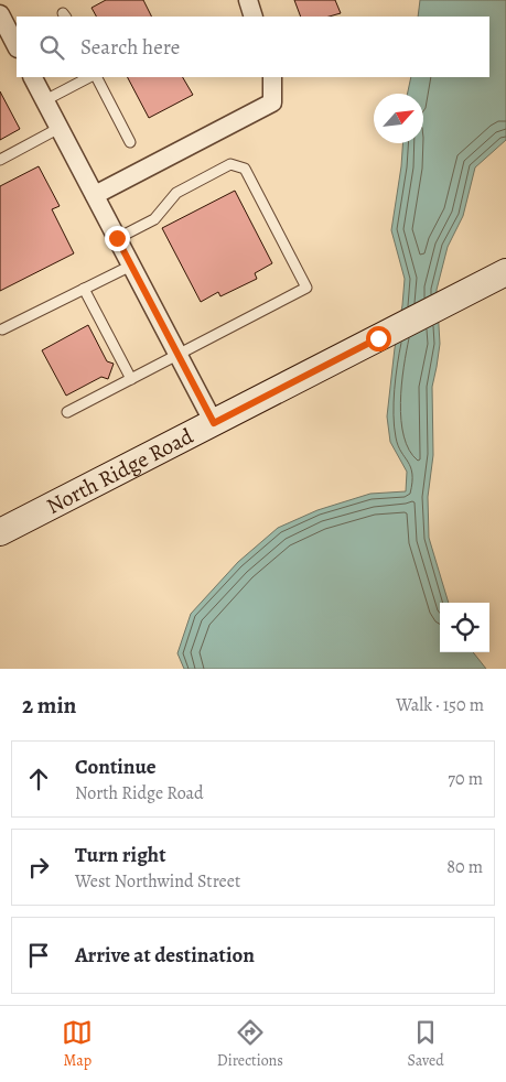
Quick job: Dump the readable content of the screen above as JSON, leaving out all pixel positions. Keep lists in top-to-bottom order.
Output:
{
  "streets": {
    "main road": ["North Ridge Road"]
  },
  "north": "top right",
  "page": {
    "search": "Search here",
    "heading": ["2 min", "Walk · 150 m"],
    "list": [
      ["Continue", "North Ridge Road", "70 m"],
      ["Turn right", "West Northwind Street", "80 m"],
      "Arrive at destination"
    ],
    "nav": ["Map", "Directions", "Saved"]
  }
}
